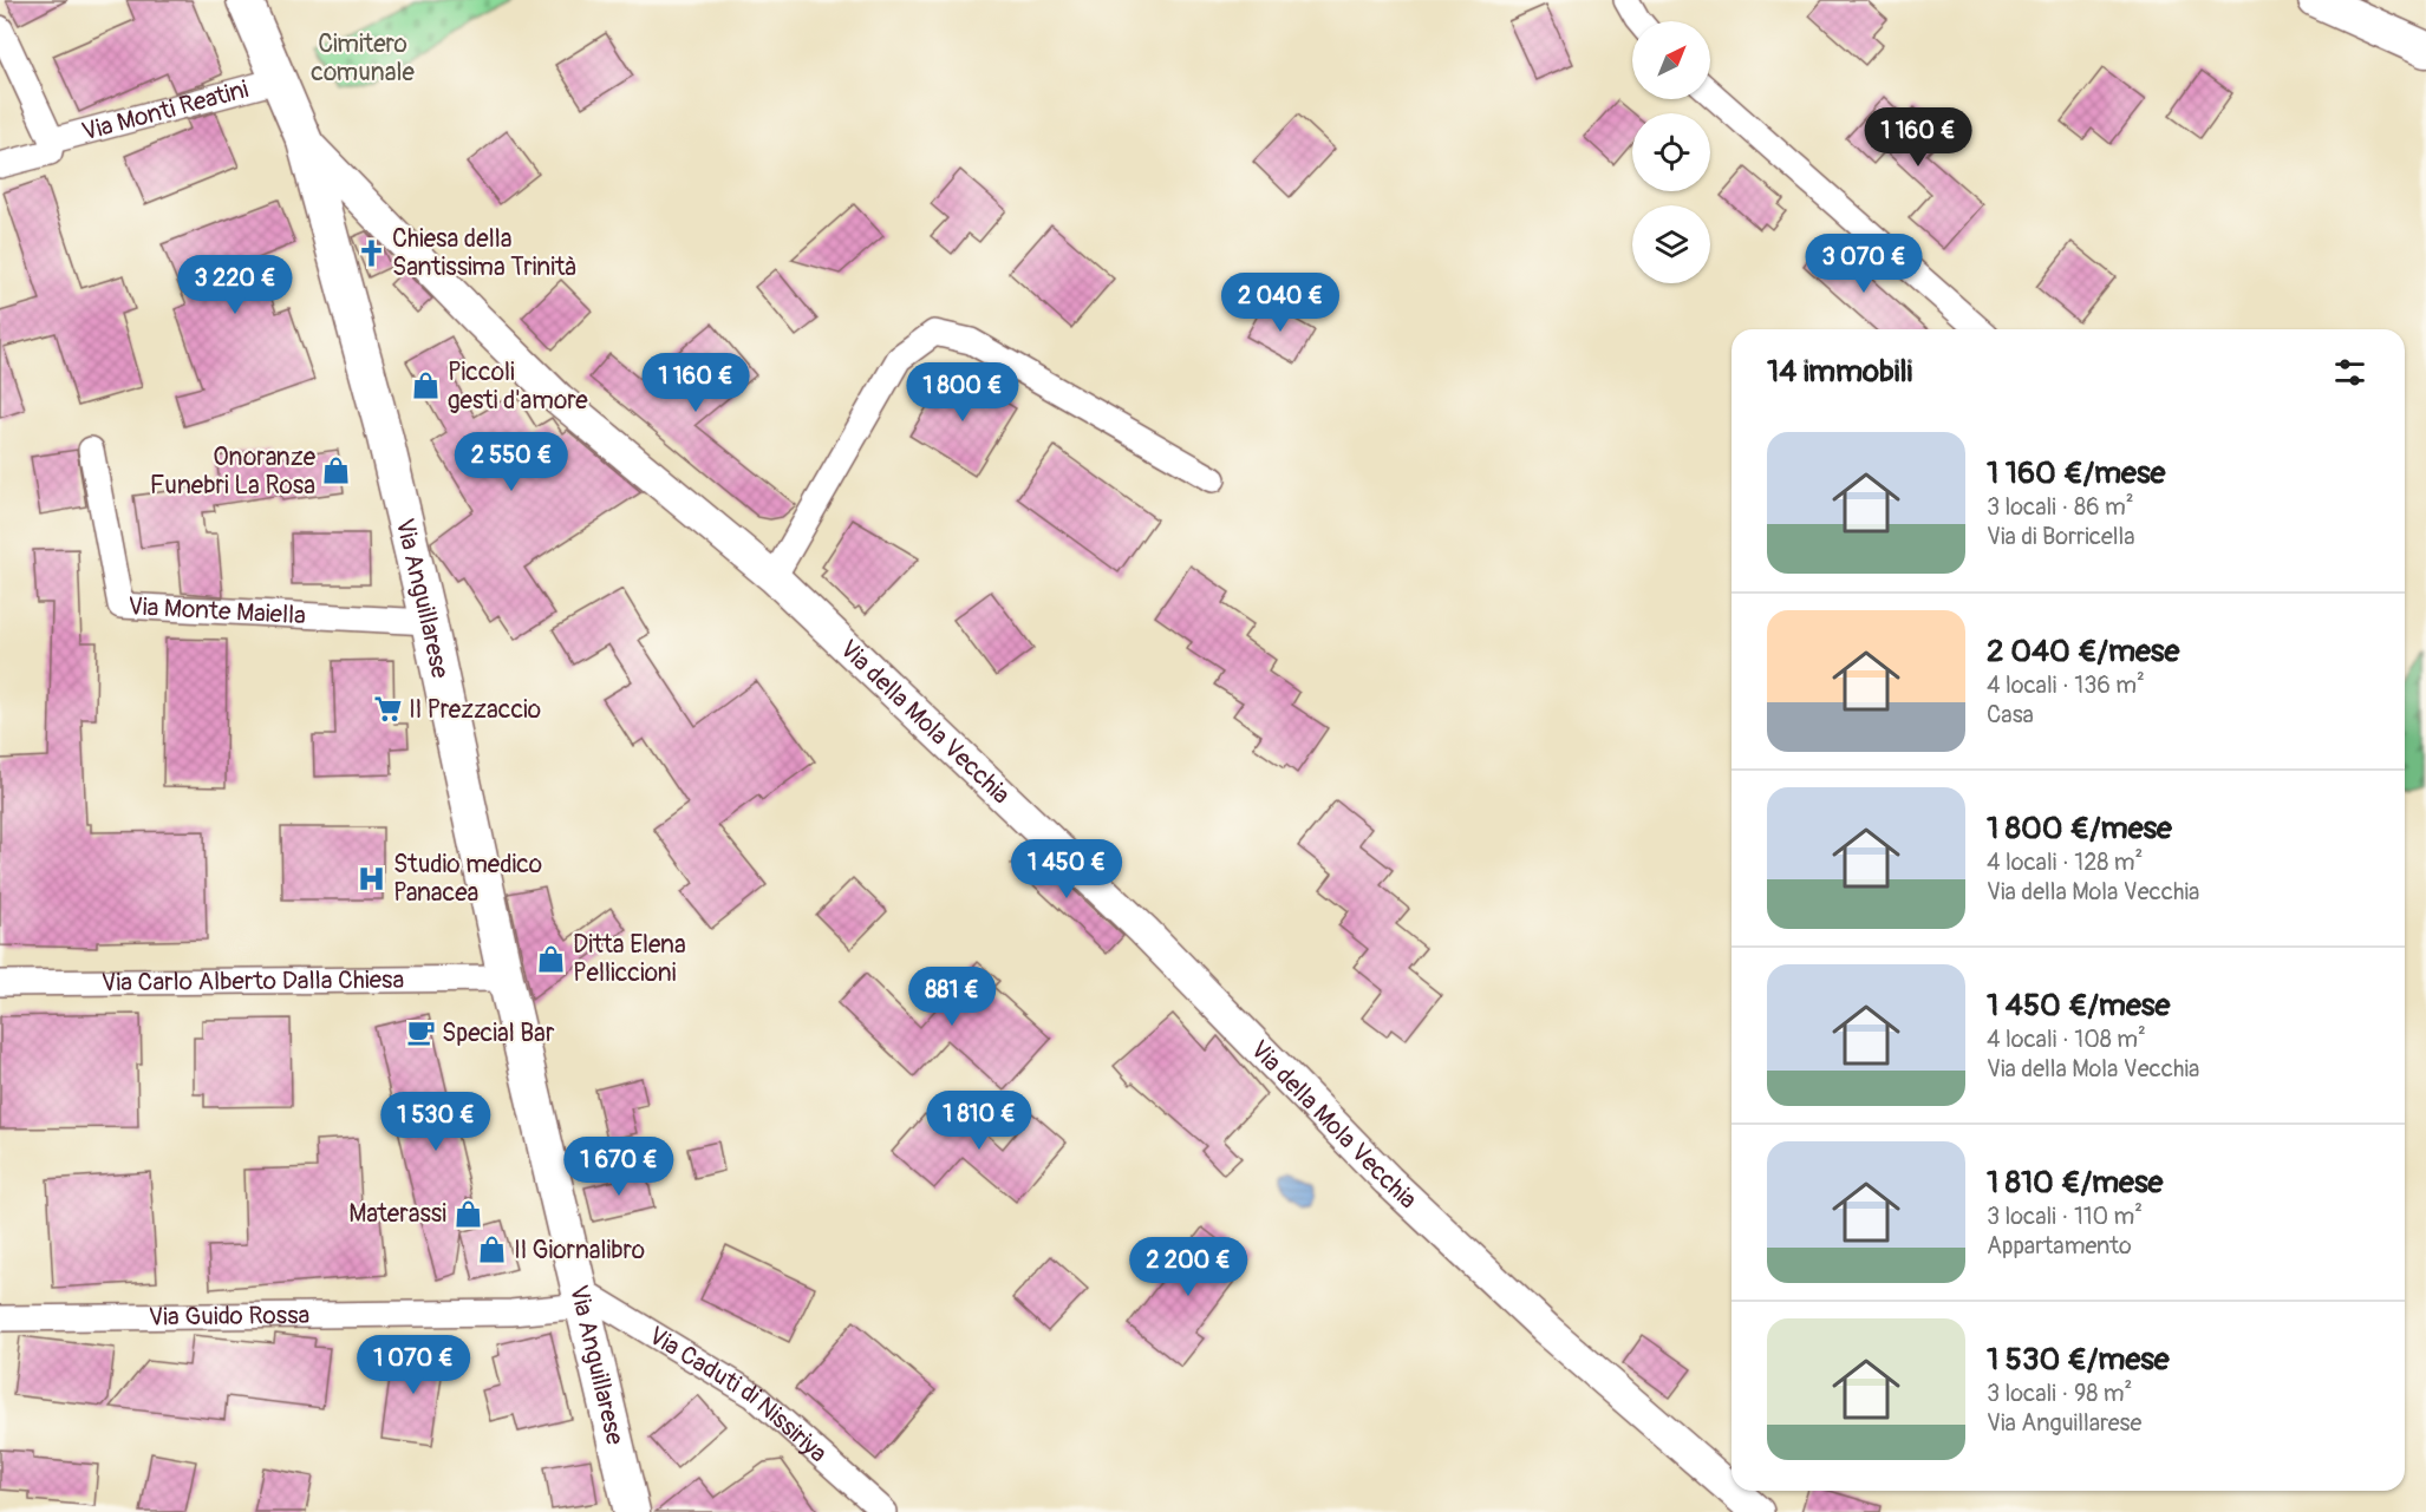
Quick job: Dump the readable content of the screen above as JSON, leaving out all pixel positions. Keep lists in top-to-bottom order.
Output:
{
  "streets": {
    "main road": ["Via Anguillarese"],
    "street": [
      "Via Monti Reatini",
      "Via Monte Maiella",
      "Via della Mola Vecchia",
      "Via Carlo Alberto Dalla Chiesa",
      "Via Guido Rossa",
      "Via Caduti di Nissiriya"
    ]
  },
  "crossings": [
    ["Via Monti Reatini", "Via Anguillarese"],
    ["Via Anguillarese", "Via Monte Maiella"],
    ["Via Anguillarese", "Via della Mola Vecchia"],
    ["Via Anguillarese", "Via Carlo Alberto Dalla Chiesa"],
    ["Via Anguillarese", "Via Guido Rossa"],
    ["Via Anguillarese", "Via Caduti di Nissiriya"],
    ["Via Guido Rossa", "Via Caduti di Nissiriya"]
  ],
  "parks": ["Cimitero comunale"],
  "places": {
    "church": ["Chiesa della Santissima Trinità"],
    "shop": [
      "Piccoli gesti d'amore",
      "Onoranze Funebri La Rosa",
      "Ditta Elena Pelliccioni",
      "Materassi",
      "Il Giornalibro"
    ],
    "supermarket": ["Il Prezzaccio"],
    "hospital": ["Studio medico Panacea"],
    "cafe": ["Special Bar"]
  },
  "north": "top right",
  "page": {
    "price": [
      "1 160 €",
      "3 070 €",
      "3 220 €",
      "2 040 €",
      "1 160 €",
      "1 800 €",
      "2 550 €",
      "1 450 €",
      "881 €",
      "1 810 €",
      "1 530 €",
      "1 670 €",
      "2 200 €",
      "1 070 €"
    ],
    "heading": "14 immobili",
    "list": [
      {
        "name": "1 160 €/mese",
        "note": "3 locali · 86 m² · Via di Borricella"
      },
      {
        "name": "2 040 €/mese",
        "note": "4 locali · 136 m² · Casa"
      },
      {
        "name": "1 800 €/mese",
        "note": "4 locali · 128 m² · Via della Mola Vecchia"
      },
      {
        "name": "1 450 €/mese",
        "note": "4 locali · 108 m² · Via della Mola Vecchia"
      },
      {
        "name": "1 810 €/mese",
        "note": "3 locali · 110 m² · Appartamento"
      },
      {
        "name": "1 530 €/mese",
        "note": "3 locali · 98 m² · Via Anguillarese"
      }
    ]
  }
}
